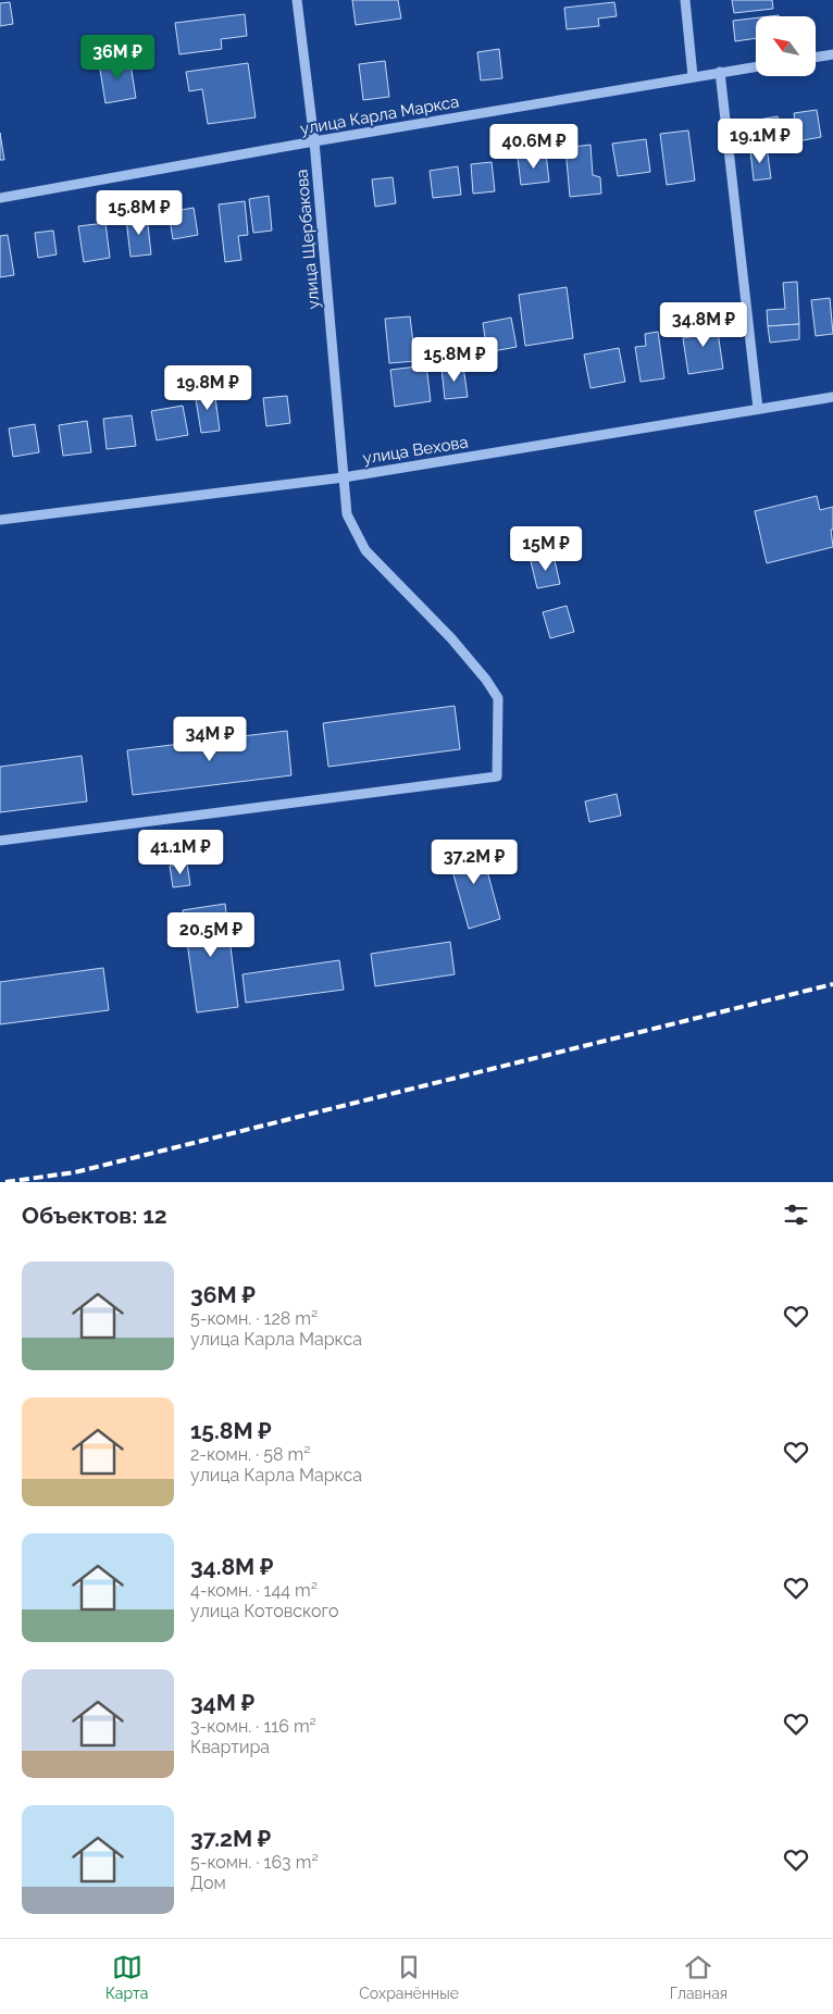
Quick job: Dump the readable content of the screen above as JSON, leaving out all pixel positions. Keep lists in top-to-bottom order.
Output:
{
  "streets": {
    "street": ["улица Карла Маркса", "улица Щербакова", "улица Вехова"]
  },
  "crossings": [
    ["улица Карла Маркса", "улица Щербакова"],
    ["улица Щербакова", "улица Вехова"]
  ],
  "north": "top left",
  "page": {
    "price": [
      "36M ₽",
      "19.1M ₽",
      "40.6M ₽",
      "15.8M ₽",
      "34.8M ₽",
      "15.8M ₽",
      "19.8M ₽",
      "15M ₽",
      "34M ₽",
      "41.1M ₽",
      "37.2M ₽",
      "20.5M ₽"
    ],
    "heading": "Объектов: 12",
    "list": [
      {
        "name": "36M ₽",
        "note": "5-комн. · 128 m² · улица Карла Маркса"
      },
      {
        "name": "15.8M ₽",
        "note": "2-комн. · 58 m² · улица Карла Маркса"
      },
      {
        "name": "34.8M ₽",
        "note": "4-комн. · 144 m² · улица Котовского"
      },
      {
        "name": "34M ₽",
        "note": "3-комн. · 116 m² · Квартира"
      },
      {
        "name": "37.2M ₽",
        "note": "5-комн. · 163 m² · Дом"
      }
    ],
    "tabs": ["Карта", "Сохранённые", "Главная"]
  }
}
